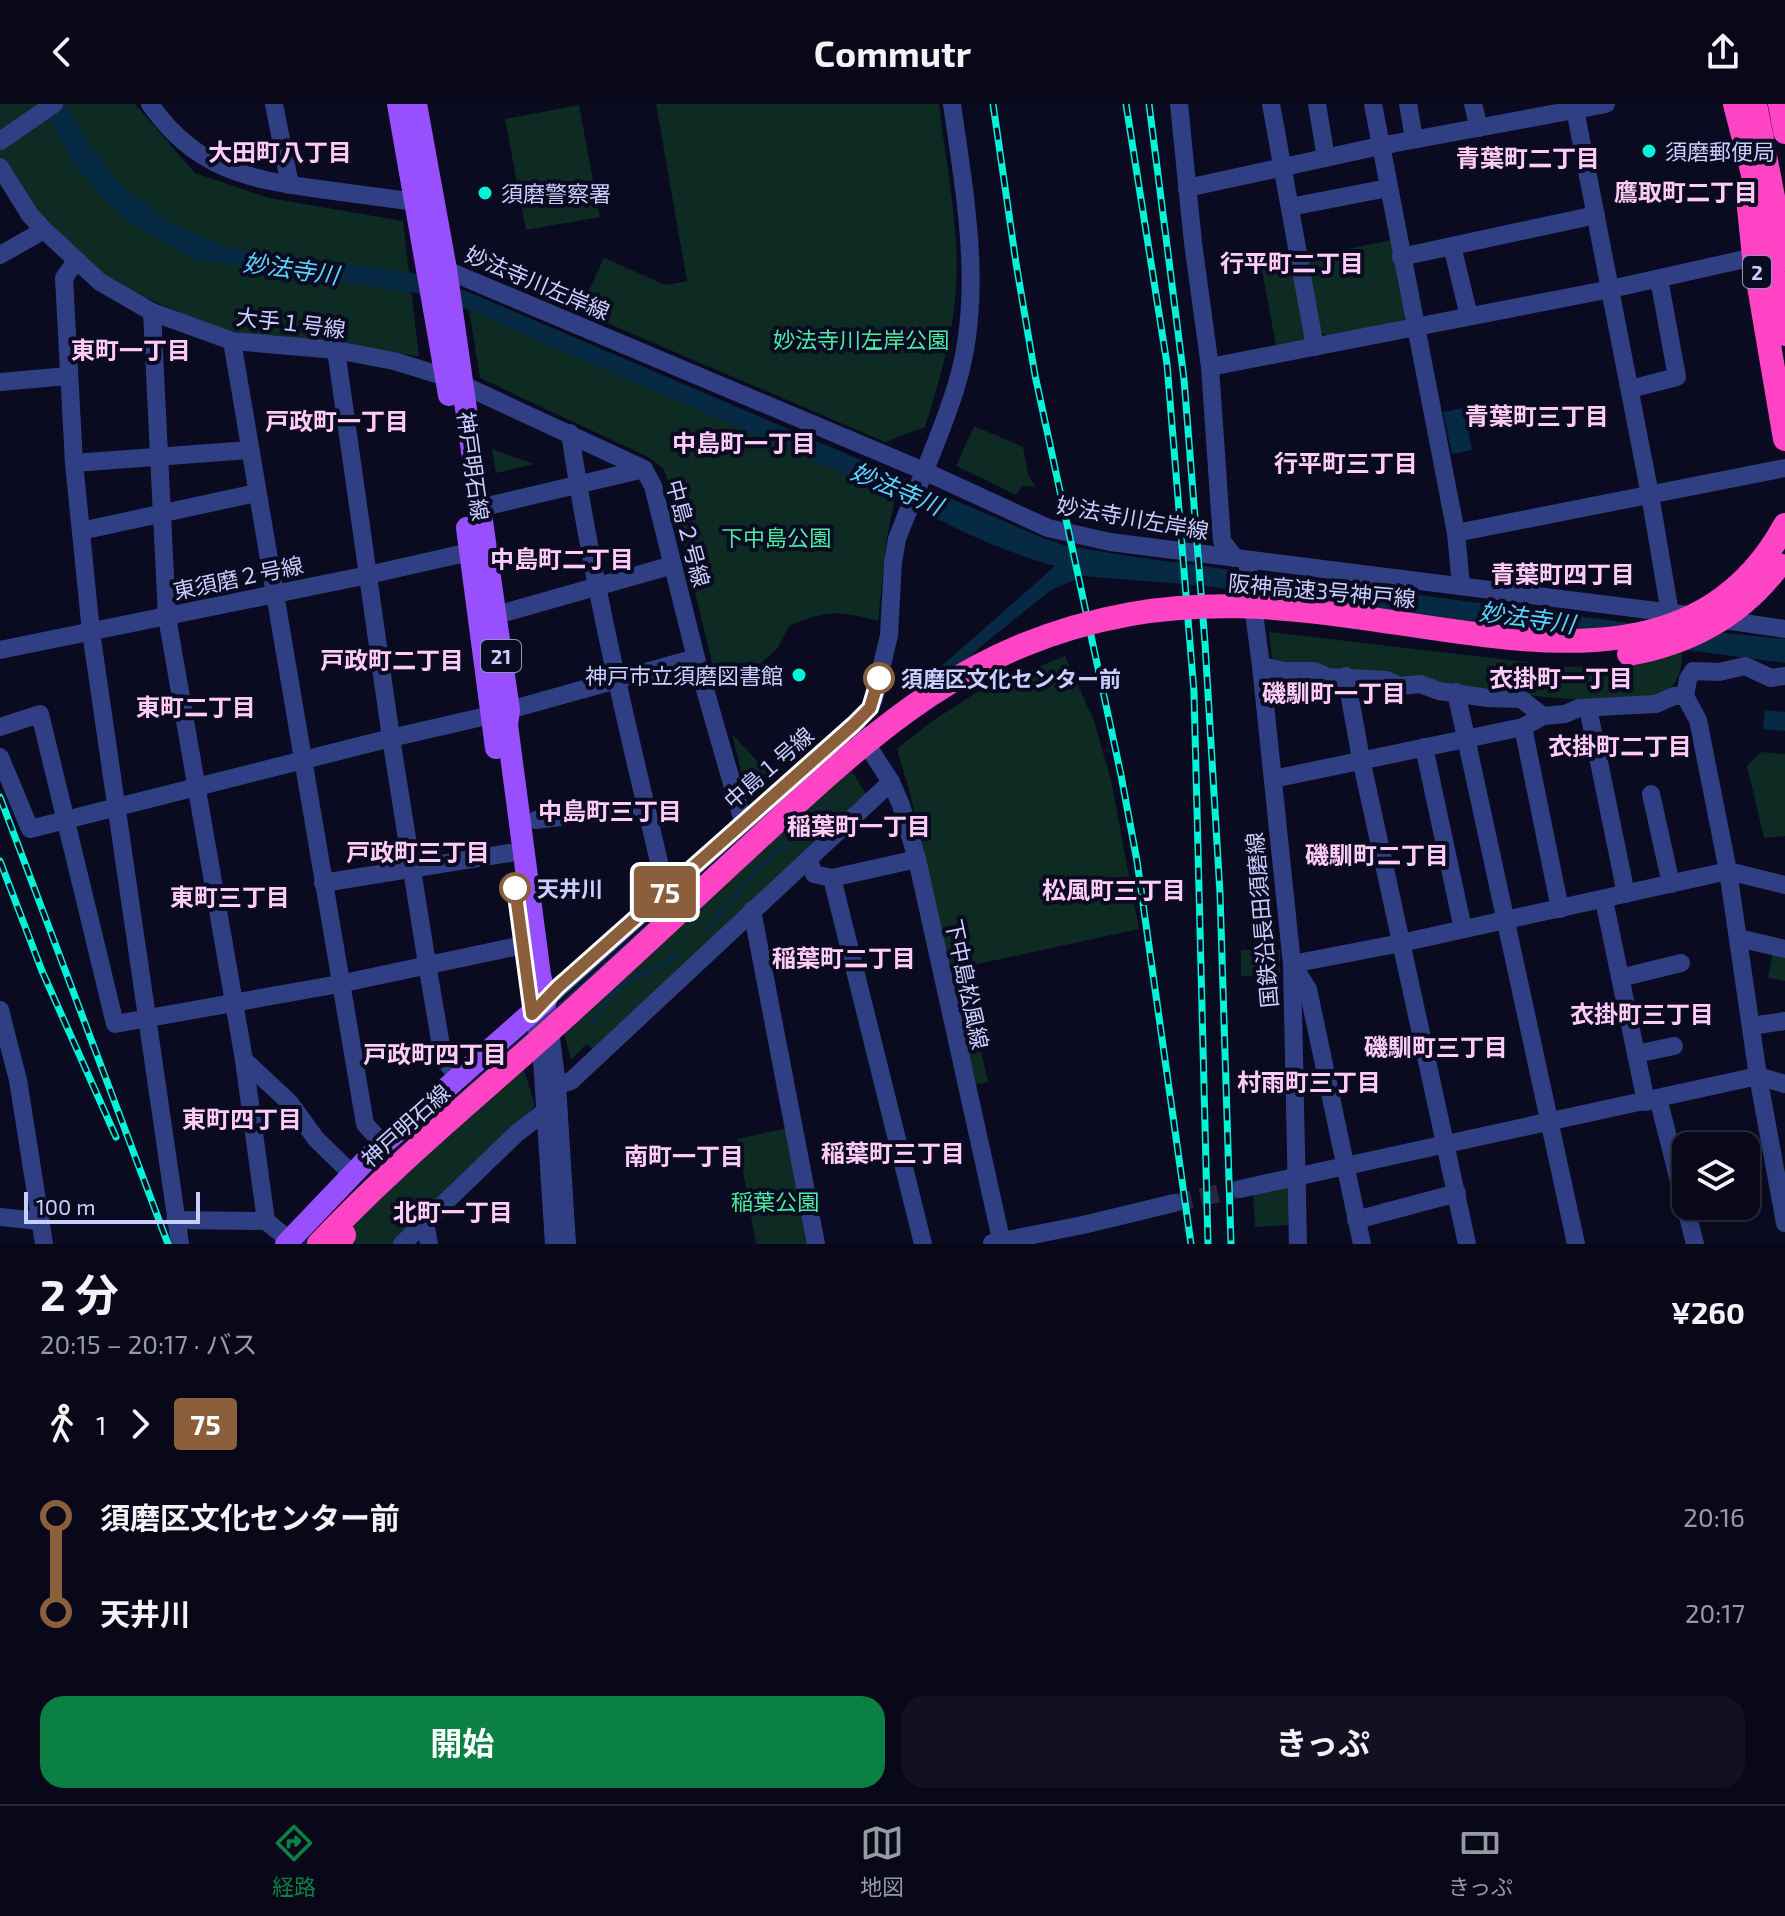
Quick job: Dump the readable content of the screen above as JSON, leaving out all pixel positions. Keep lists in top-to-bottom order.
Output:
{
  "streets": {
    "highway": ["2", "阪神高速3号神戸線"],
    "main road": ["神戸明石線", "21"],
    "street": [
      "妙法寺川左岸線",
      "大手１号線",
      "中島２号線",
      "東須磨２号線",
      "中島１号線",
      "国鉄沿長田須磨線",
      "下中島松風線"
    ]
  },
  "crossings": [
    ["妙法寺川左岸線", "神戸明石線"],
    ["妙法寺川左岸線", "中島１号線"],
    ["妙法寺川左岸線", "国鉄沿長田須磨線"],
    ["大手１号線", "神戸明石線"],
    ["大手１号線", "中島２号線"],
    ["神戸明石線", "中島２号線"],
    ["神戸明石線", "東須磨２号線"],
    ["神戸明石線", "中島１号線"],
    ["中島２号線", "中島１号線"],
    ["中島１号線", "下中島松風線"]
  ],
  "districts": [
    "大田町八丁目",
    "青葉町二丁目",
    "鷹取町二丁目",
    "行平町二丁目",
    "東町一丁目",
    "青葉町三丁目",
    "戸政町一丁目",
    "中島町一丁目",
    "行平町三丁目",
    "中島町二丁目",
    "青葉町四丁目",
    "戸政町二丁目",
    "衣掛町一丁目",
    "磯馴町一丁目",
    "東町二丁目",
    "衣掛町二丁目",
    "中島町三丁目",
    "稲葉町一丁目",
    "戸政町三丁目",
    "磯馴町二丁目",
    "松風町三丁目",
    "東町三丁目",
    "稲葉町二丁目",
    "衣掛町三丁目",
    "磯馴町三丁目",
    "戸政町四丁目",
    "村雨町三丁目",
    "東町四丁目",
    "稲葉町三丁目",
    "南町一丁目",
    "北町一丁目"
  ],
  "water": ["妙法寺川"],
  "parks": ["妙法寺川左岸公園", "下中島公園", "稲葉公園"],
  "places": [
    "須磨郵便局",
    "須磨警察署",
    "神戸市立須磨図書館",
    "須磨区文化センター前",
    "天井川"
  ],
  "lines": ["bus line 75"],
  "scale_bar": "100 m",
  "page": {
    "header": "Commutr",
    "on_map": "75",
    "scale": "100 m",
    "heading": ["2 分", "20:15 – 20:17 · バス", "¥260"],
    "legs": ["1", "75"],
    "list": [
      {
        "name": "須磨区文化センター前",
        "value": "20:16"
      },
      {
        "name": "天井川",
        "value": "20:17"
      }
    ],
    "buttons": ["開始", "きっぷ"],
    "tabs": ["経路", "地図", "きっぷ"]
  }
}
